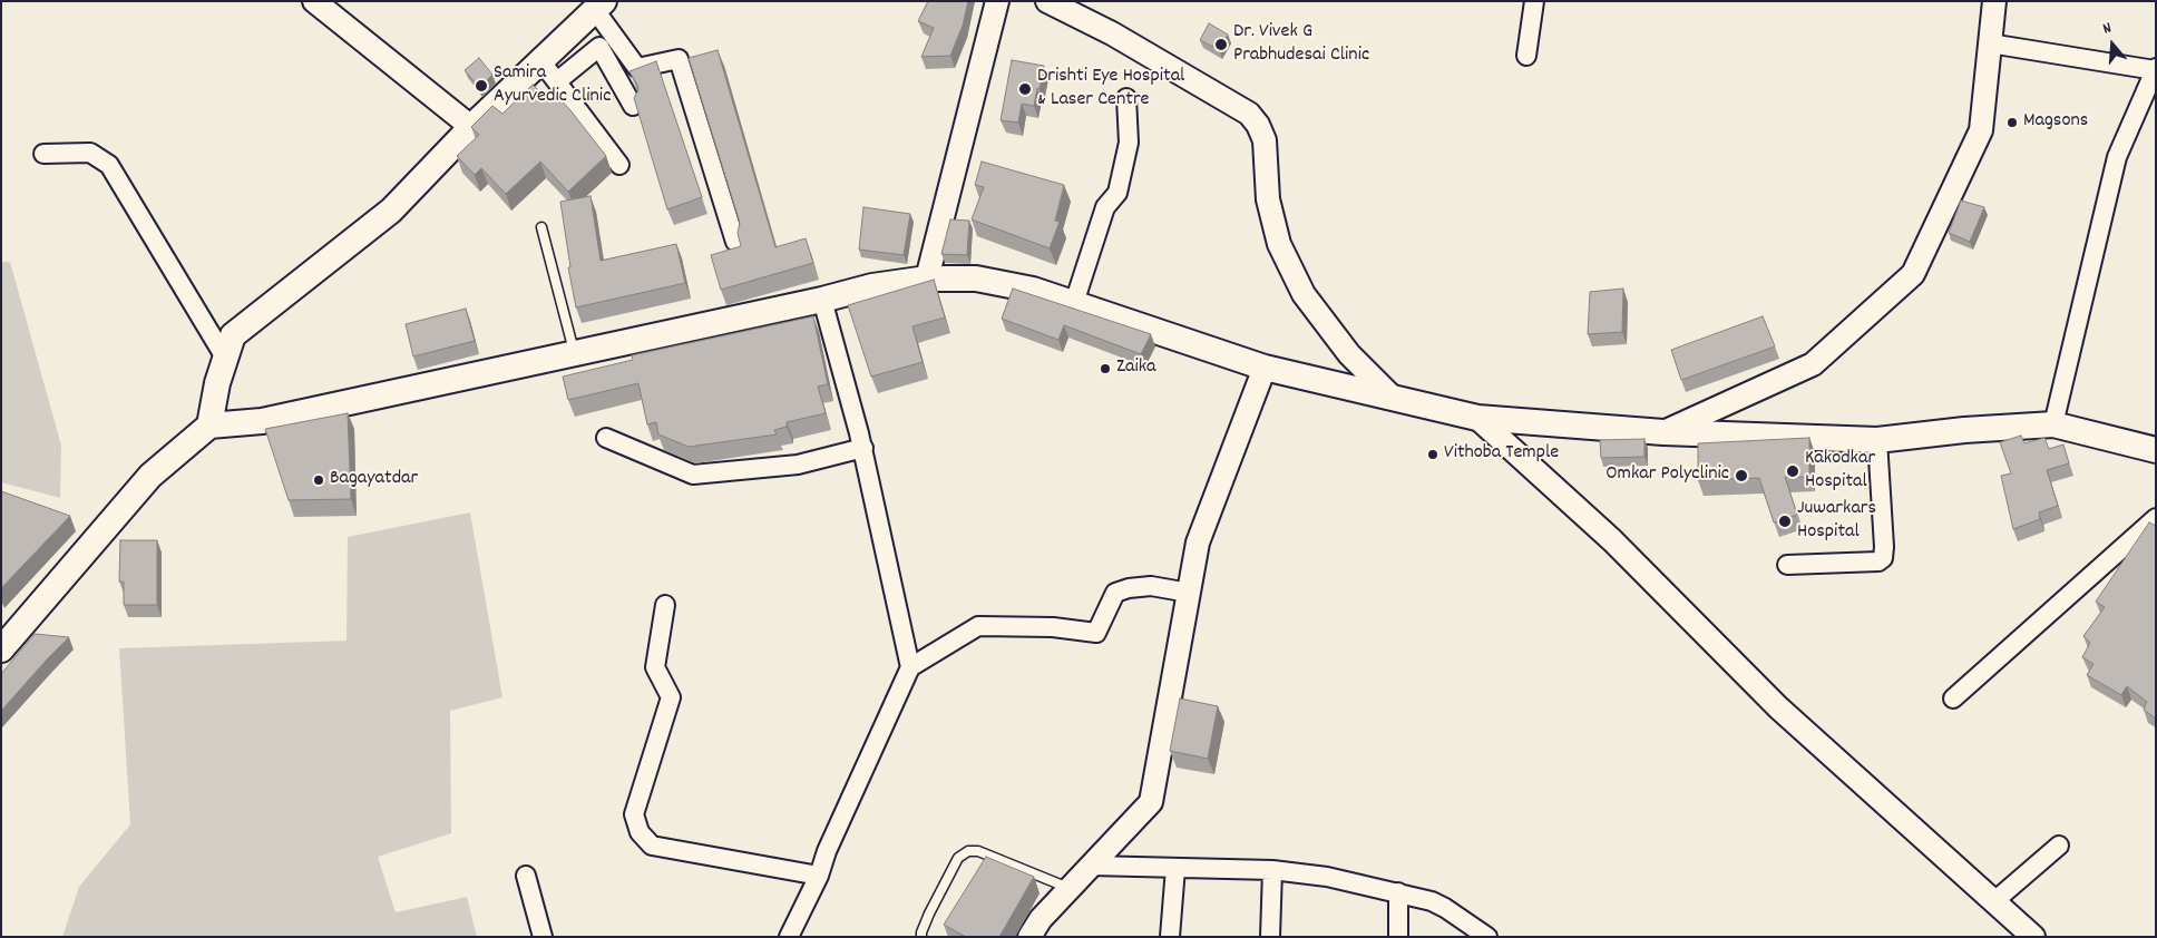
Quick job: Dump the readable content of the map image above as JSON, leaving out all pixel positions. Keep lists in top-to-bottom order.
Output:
{
  "places": [
    "Dr. Vivek G Prabhudesai Clinic",
    "Samira Ayurvedic Clinic",
    "Drishti Eye Hospital & Laser Centre",
    "Magsons",
    "Zaika",
    "Vithoba Temple",
    "Kakodkar Hospital",
    "Omkar Polyclinic",
    "Bagayatdar",
    "Juwarkars Hospital"
  ],
  "north": "top"
}
